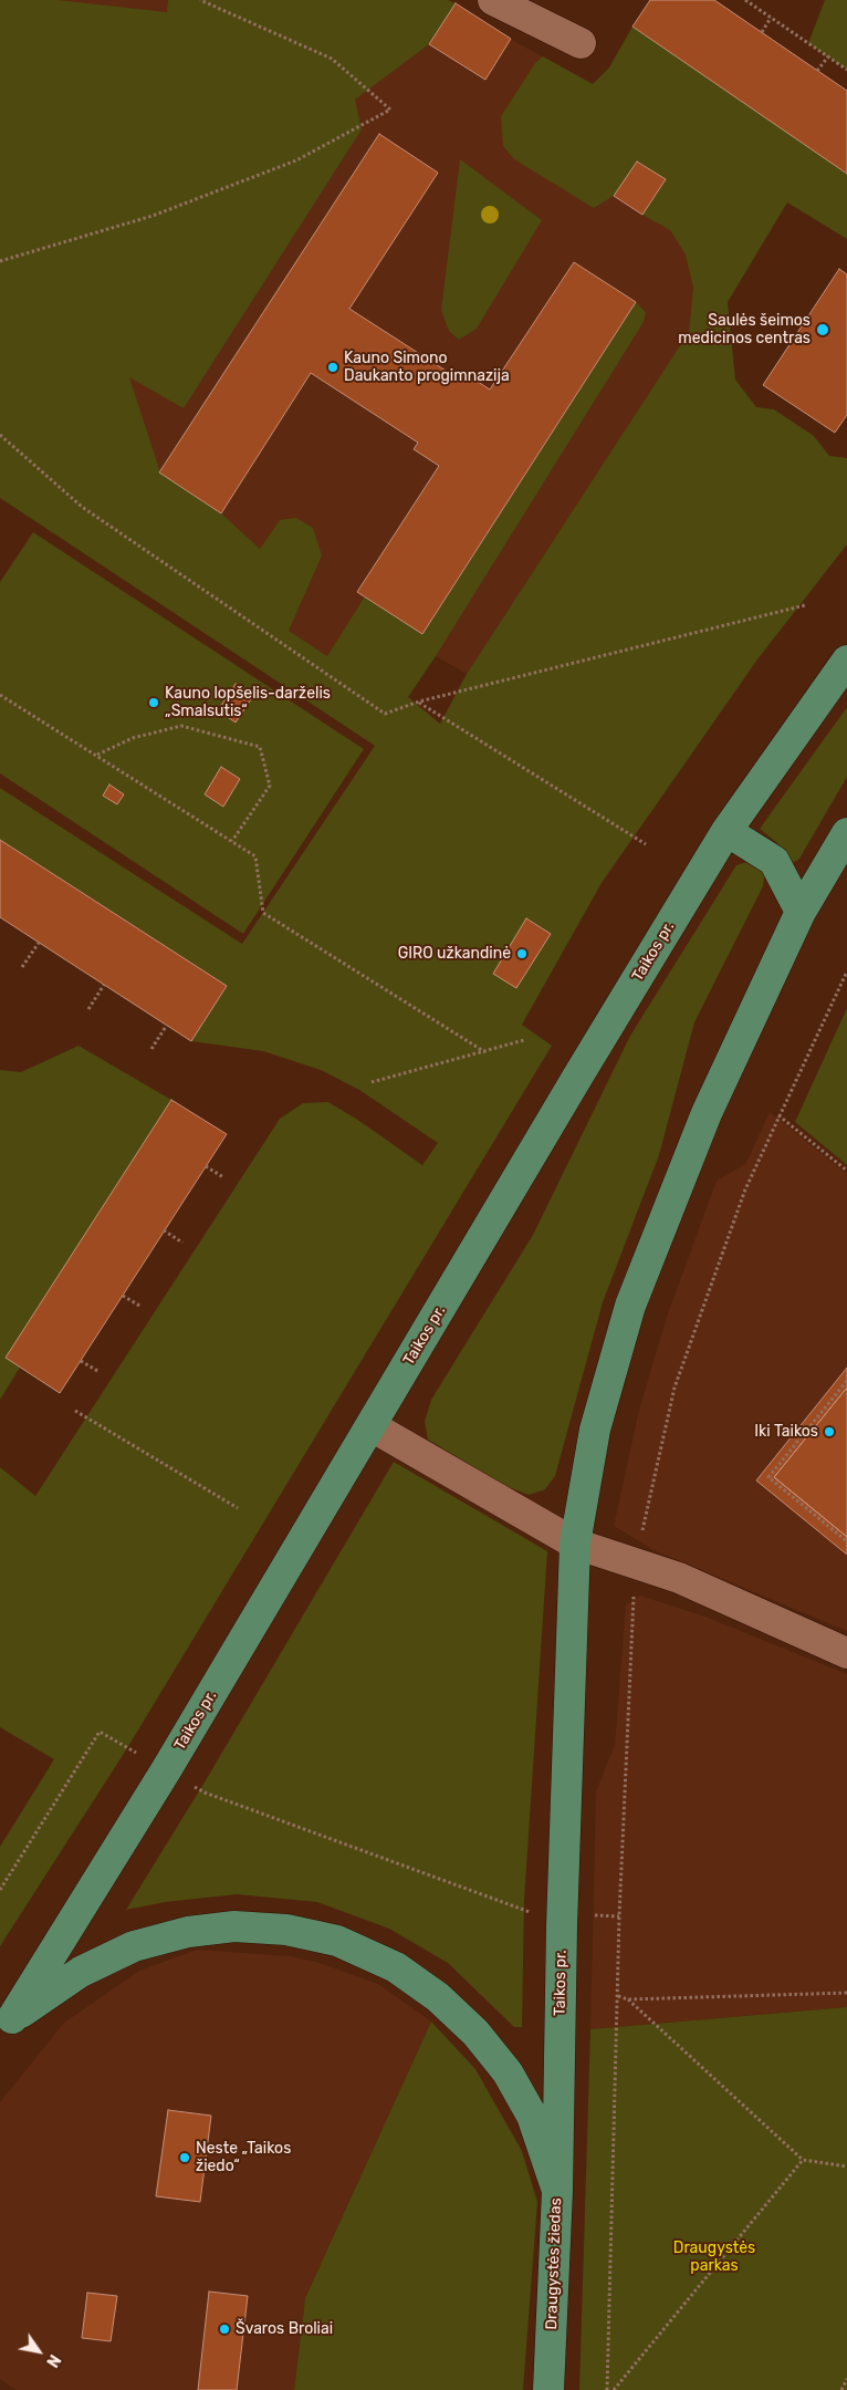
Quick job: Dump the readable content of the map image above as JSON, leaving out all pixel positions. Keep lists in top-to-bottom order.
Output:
{
  "streets": {
    "main road": ["Taikos pr.", "Draugystės žiedas"]
  },
  "crossings": [
    ["Taikos pr.", "Draugystės žiedas"]
  ],
  "parks": ["Draugystės parkas"],
  "places": [
    "Saulės šeimos medicinos centras",
    "Kauno Simono Daukanto progimnazija",
    "Kauno lopšelis-darželis „Smalsutis“",
    "GIRO užkandinė",
    "Iki Taikos",
    "Neste „Taikos žiedo“",
    "Švaros Broliai"
  ],
  "north": "bottom right"
}
